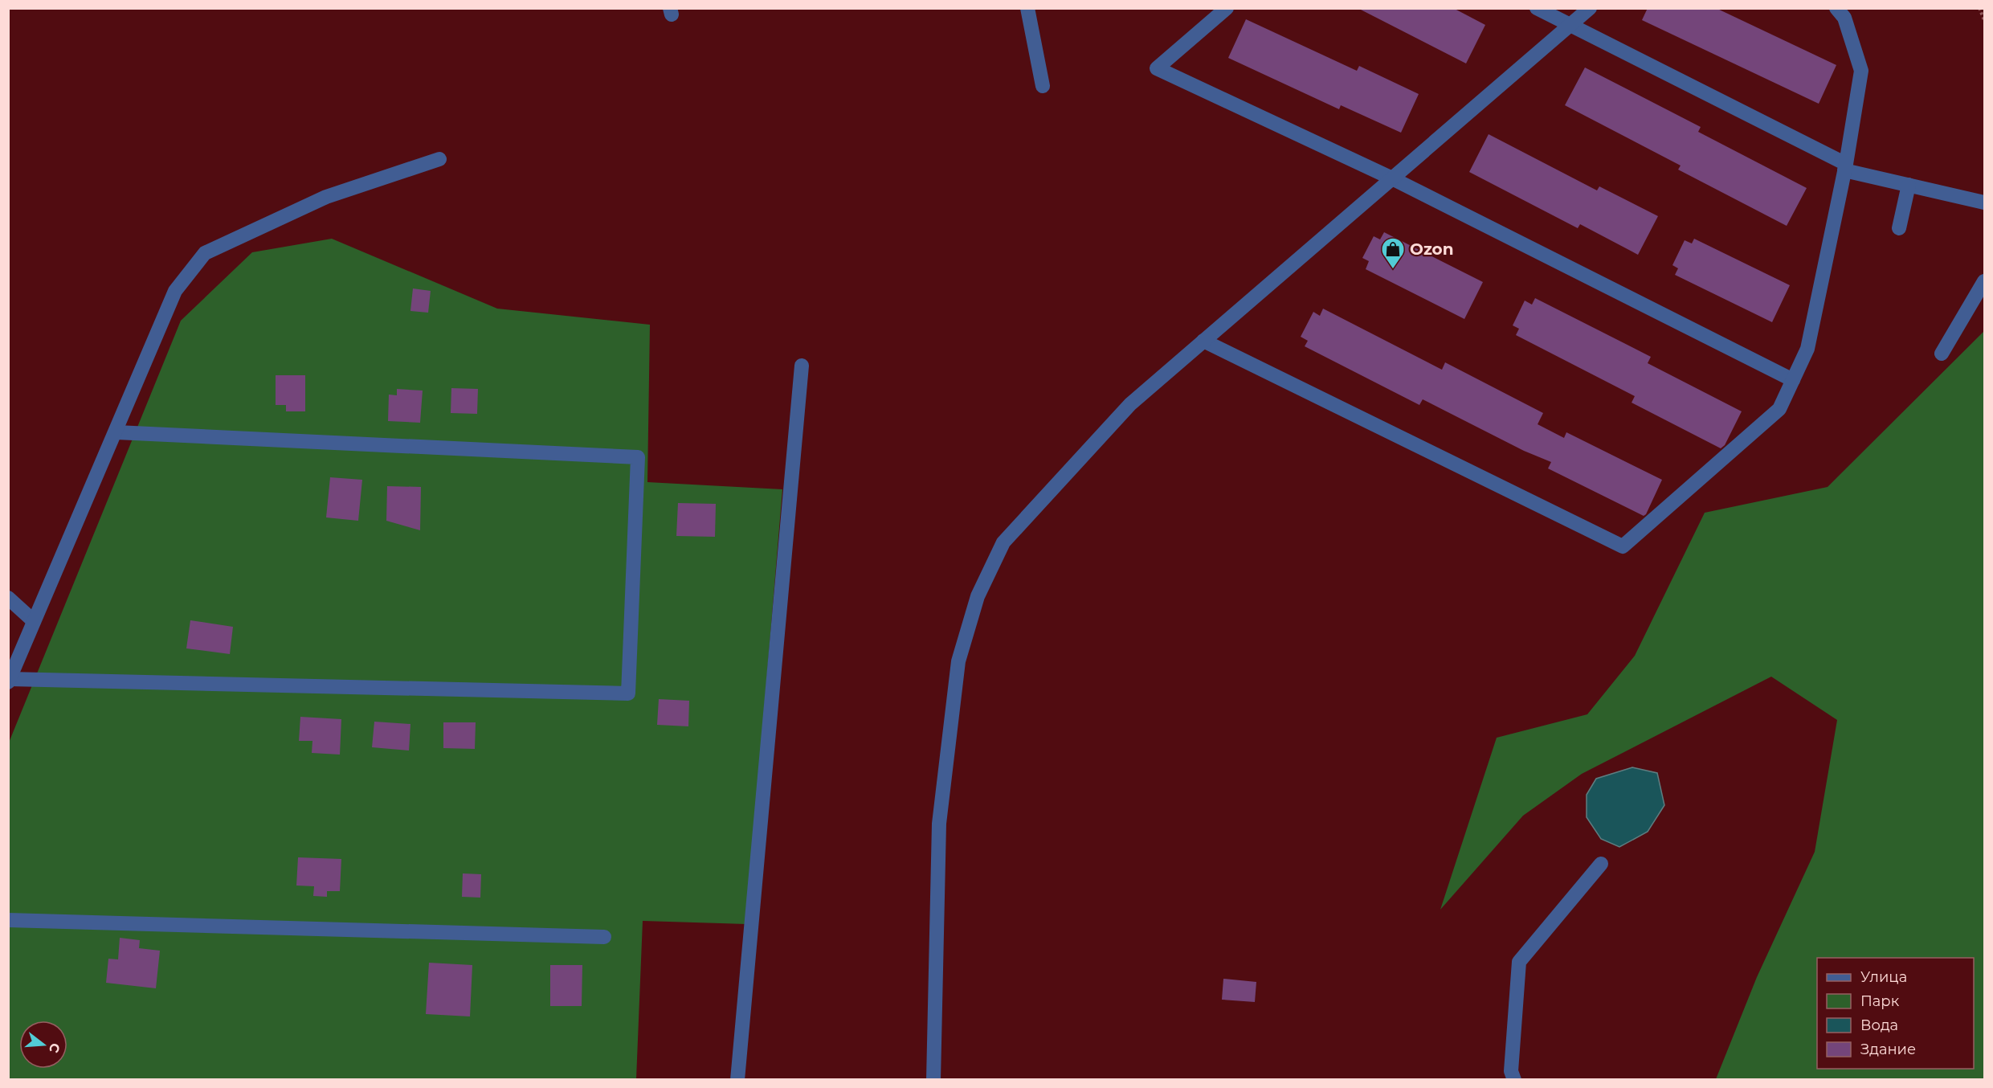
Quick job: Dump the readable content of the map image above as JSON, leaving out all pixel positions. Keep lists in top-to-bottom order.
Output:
{
  "places": {
    "shop": ["Ozon"]
  },
  "legend": [
    "Улица",
    "Парк",
    "Вода",
    "Здание"
  ],
  "north": "right"
}
